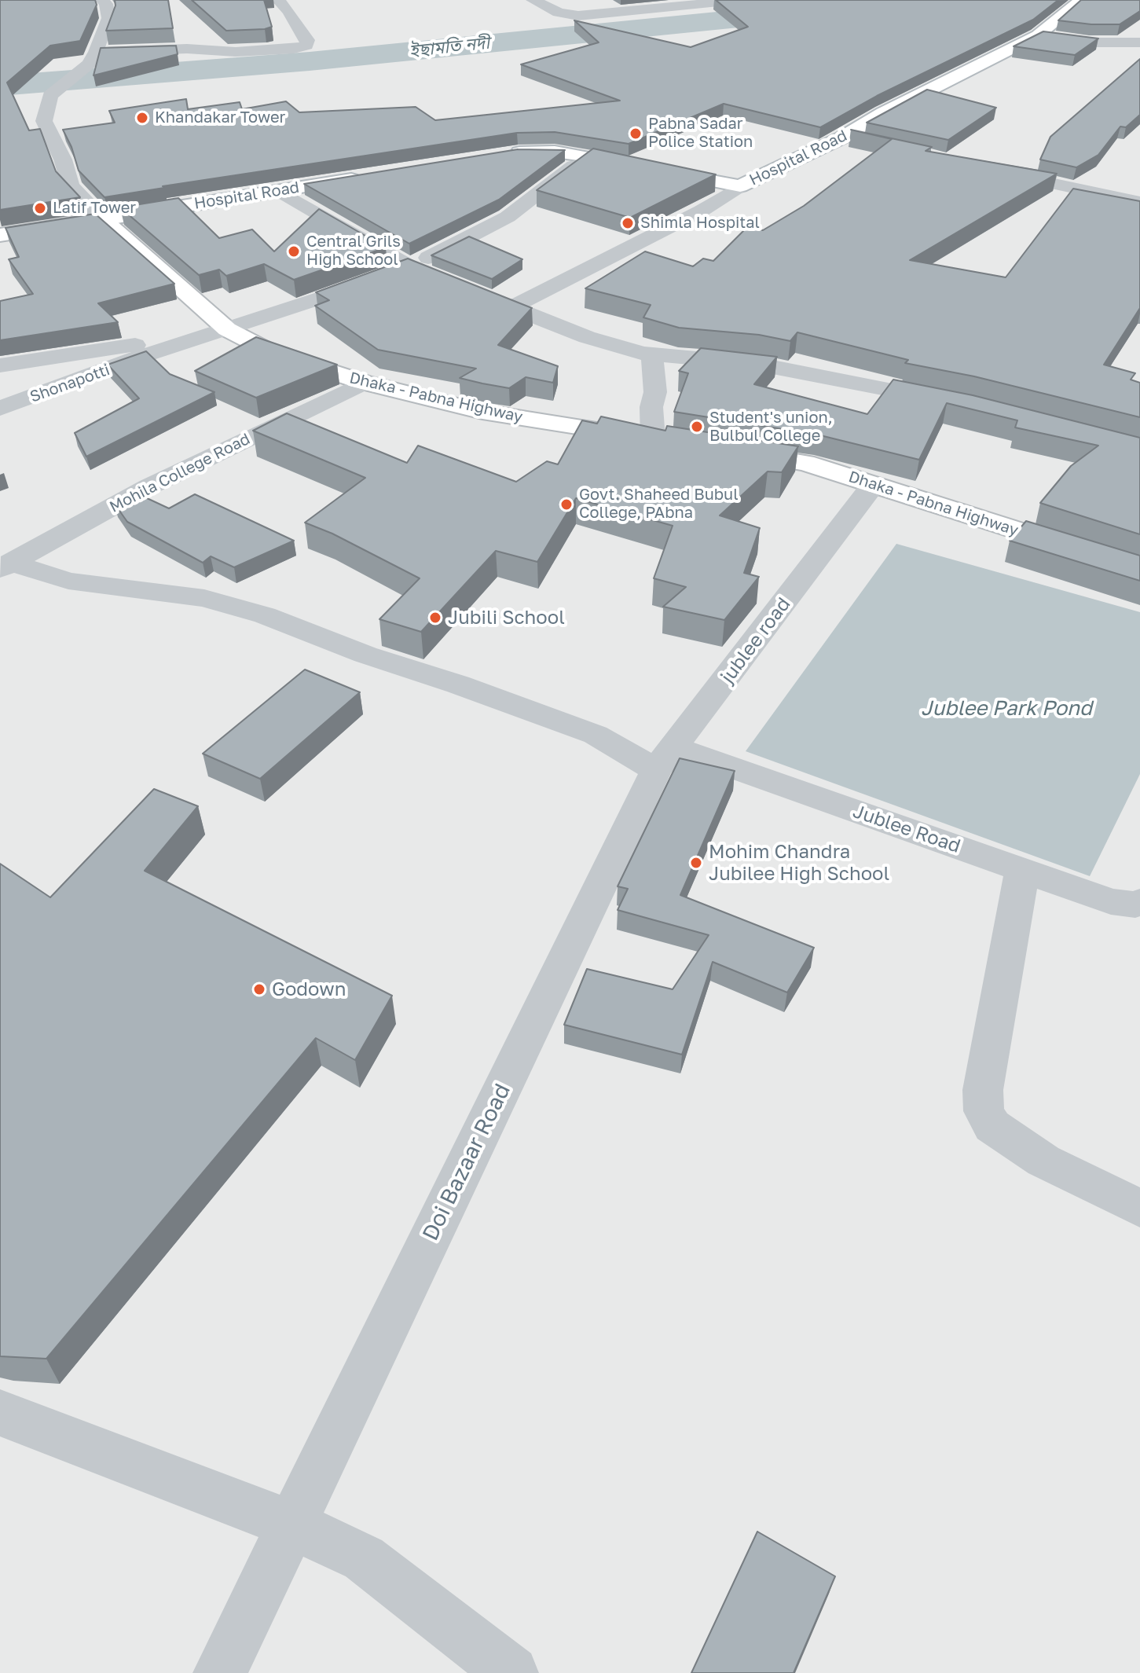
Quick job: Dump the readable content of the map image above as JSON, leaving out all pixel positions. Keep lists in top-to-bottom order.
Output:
{
  "streets": {
    "main road": ["Hospital Road", "Dhaka - Pabna Highway"],
    "street": [
      "Shonapotti",
      "Mohila College Road",
      "jublee road",
      "Jublee Road",
      "Doi Bazaar Road"
    ]
  },
  "crossings": [
    ["Hospital Road", "Dhaka - Pabna Highway"],
    ["Shonapotti", "Dhaka - Pabna Highway"],
    ["Dhaka - Pabna Highway", "Mohila College Road"],
    ["Dhaka - Pabna Highway", "jublee road"],
    ["Mohila College Road", "Jublee Road"],
    ["jublee road", "Jublee Road"],
    ["jublee road", "Doi Bazaar Road"],
    ["Jublee Road", "Doi Bazaar Road"]
  ],
  "water": ["ইছামতি নদী", "Jublee Park Pond"],
  "places": [
    "Khandakar Tower",
    "Pabna Sadar Police Station",
    "Latif Tower",
    "Shimla Hospital",
    "Central Grils High School",
    "Student's union, Bulbul College",
    "Govt. Shaheed Bubul College, PAbna",
    "Jubili School",
    "Mohim Chandra Jubilee High School",
    "Godown"
  ]
}
